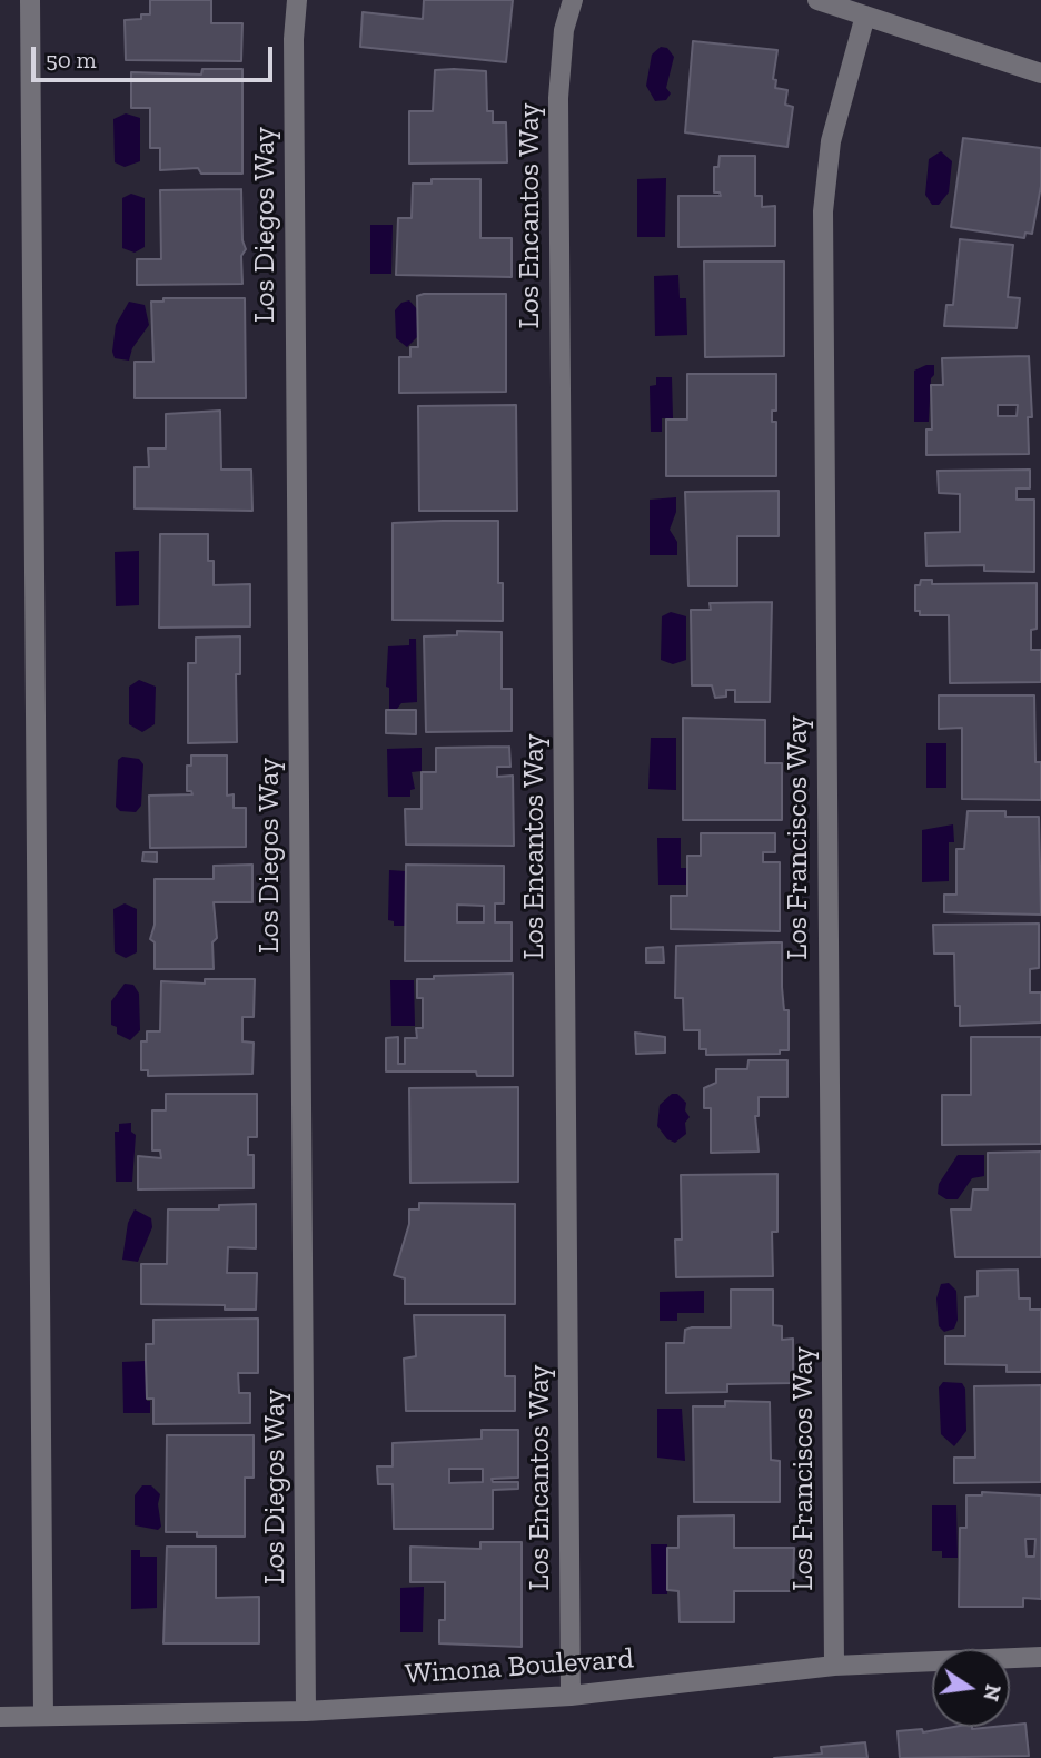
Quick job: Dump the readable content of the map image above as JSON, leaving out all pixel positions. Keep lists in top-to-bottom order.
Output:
{
  "streets": {
    "street": [
      "Los Encantos Way",
      "Los Diegos Way",
      "Los Franciscos Way",
      "Winona Boulevard"
    ]
  },
  "crossings": [
    ["Los Encantos Way", "Winona Boulevard"],
    ["Los Diegos Way", "Winona Boulevard"],
    ["Los Franciscos Way", "Winona Boulevard"]
  ],
  "scale_bar": "50 m",
  "north": "right"
}
